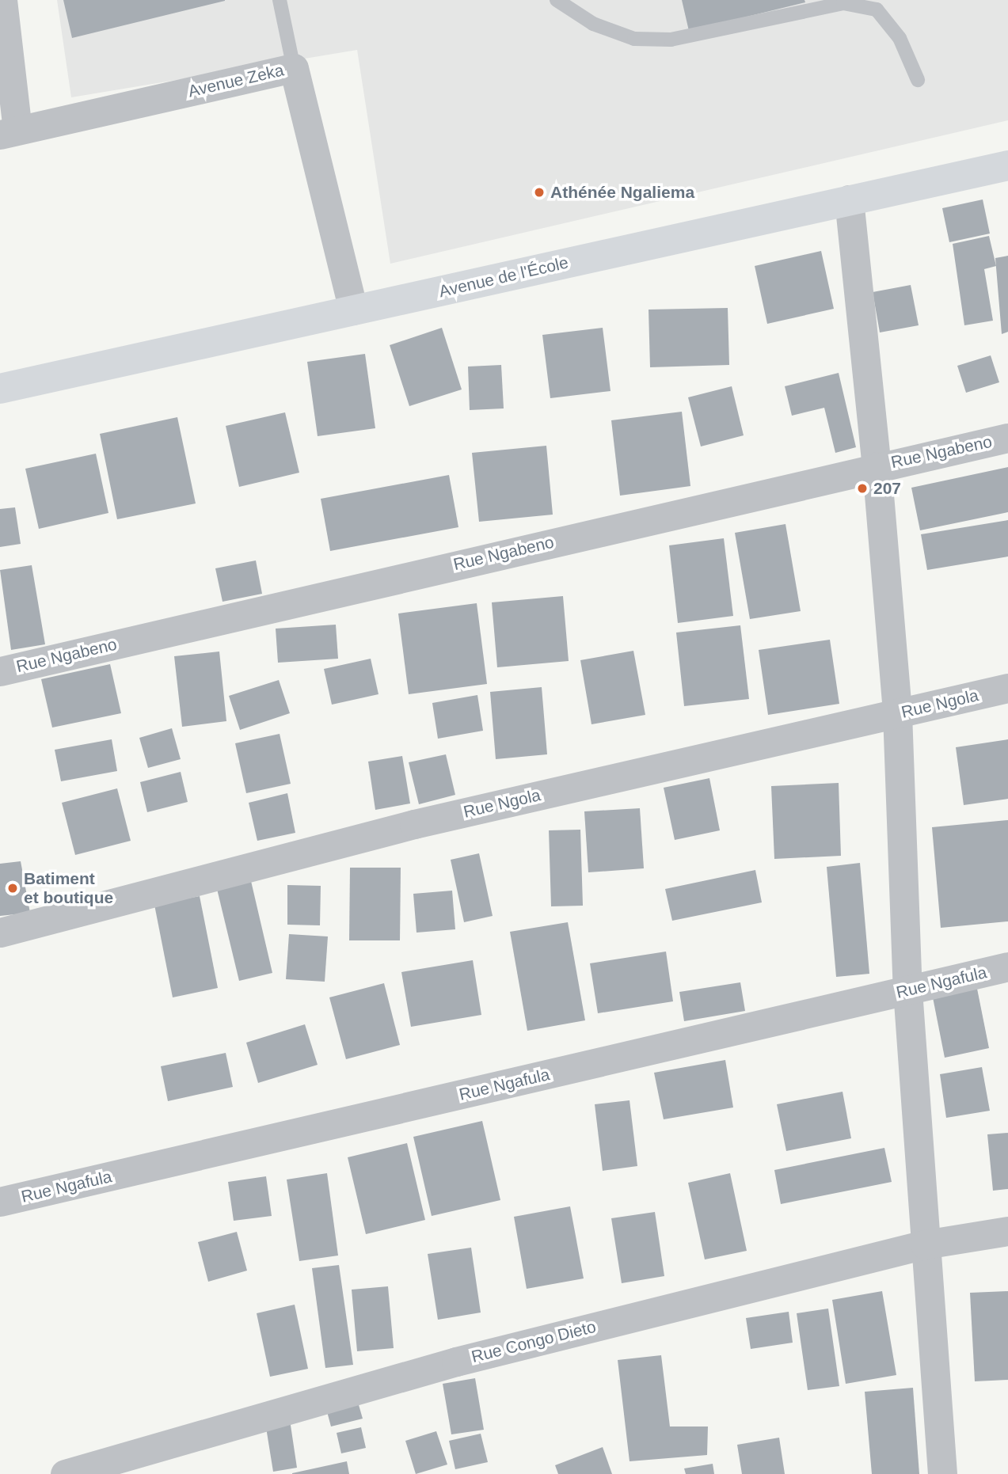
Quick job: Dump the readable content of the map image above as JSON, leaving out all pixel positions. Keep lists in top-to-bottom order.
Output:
{
  "streets": {
    "main road": ["Avenue de l'École"],
    "street": [
      "Avenue Zeka",
      "Rue Ngabeno",
      "Rue Ngola",
      "Rue Ngafula",
      "Rue Congo Dieto"
    ]
  },
  "crossings": [
    ["Avenue Zeka", "Avenue de l'École"]
  ],
  "places": ["Athénée Ngaliema", "207", "Batiment et boutique"]
}
